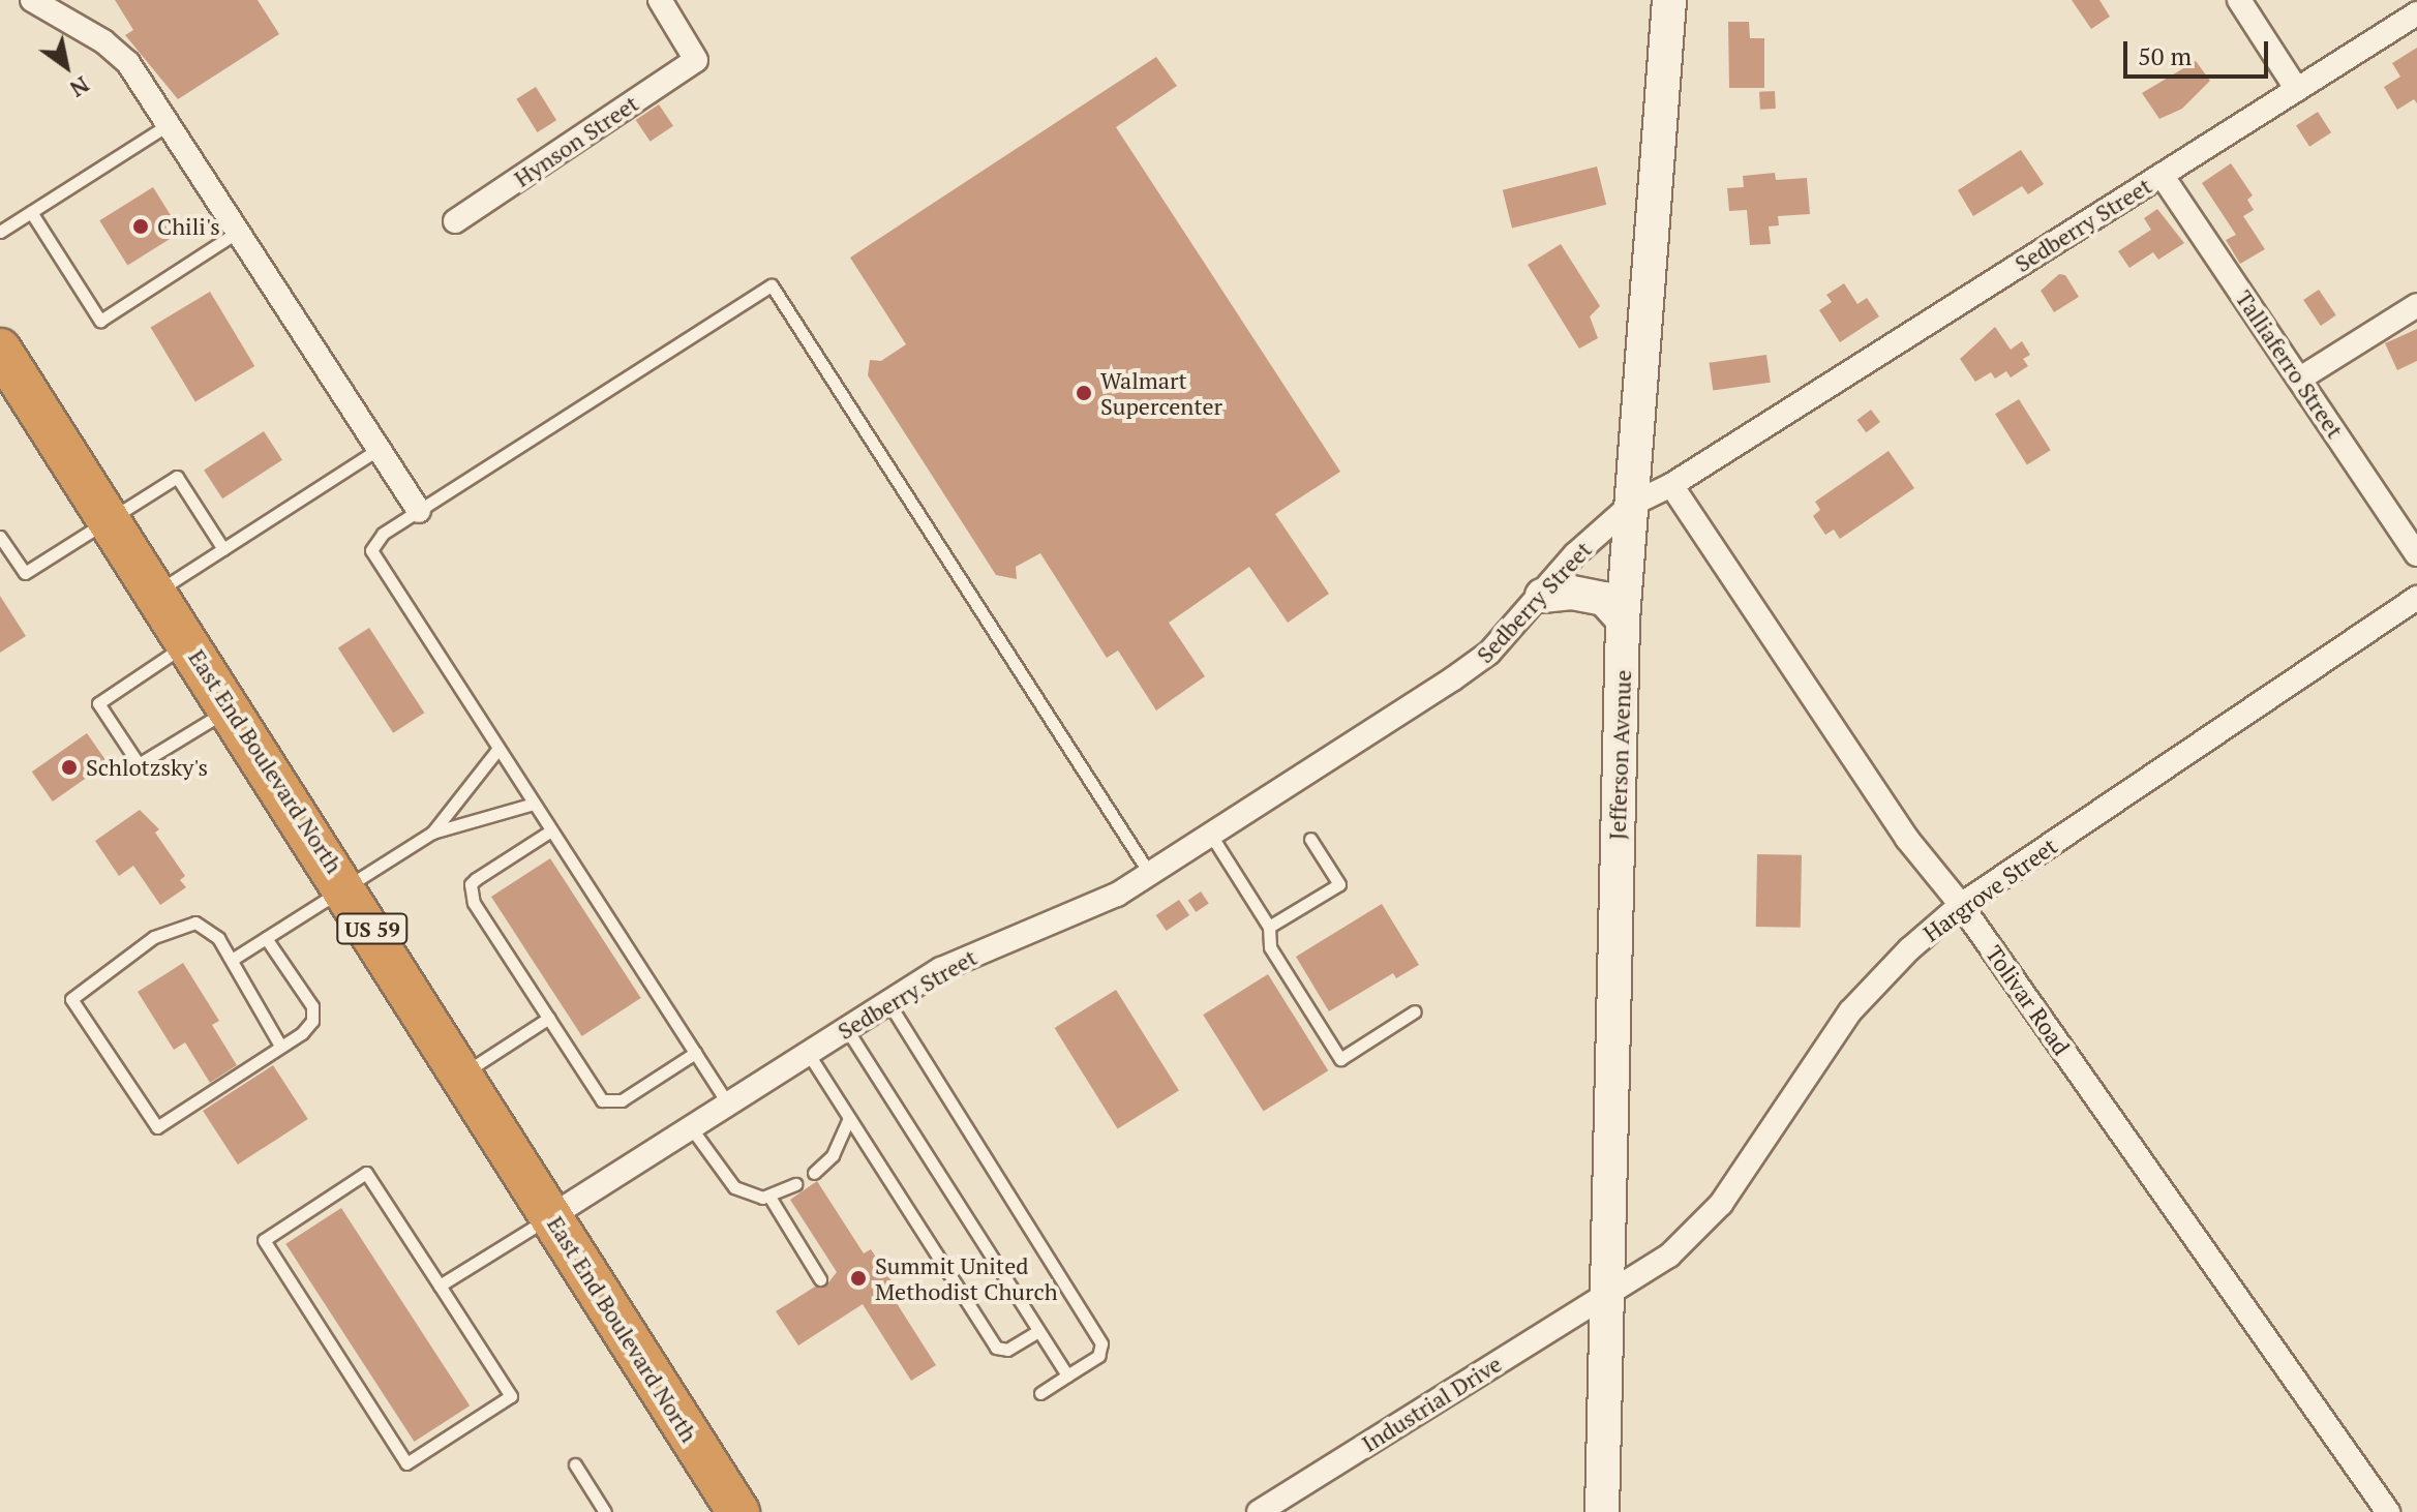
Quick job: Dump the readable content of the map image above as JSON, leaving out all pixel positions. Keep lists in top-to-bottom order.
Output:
{
  "streets": {
    "highway": ["East End Boulevard North", "US 59"],
    "street": [
      "Hynson Street",
      "Sedberry Street",
      "Talliaferro Street",
      "Jefferson Avenue",
      "Hargrove Street",
      "Tolivar Road",
      "Industrial Drive"
    ]
  },
  "crossings": [
    ["Sedberry Street", "Talliaferro Street"],
    ["Sedberry Street", "Jefferson Avenue"],
    ["Sedberry Street", "East End Boulevard North"],
    ["Sedberry Street", "Tolivar Road"],
    ["Jefferson Avenue", "Hargrove Street"],
    ["Jefferson Avenue", "Industrial Drive"],
    ["Hargrove Street", "Tolivar Road"],
    ["Hargrove Street", "Industrial Drive"]
  ],
  "places": [
    "Chili's",
    "Walmart Supercenter",
    "Schlotzsky's",
    "Summit United Methodist Church"
  ],
  "scale_bar": "50 m",
  "north": "bottom right"
}
